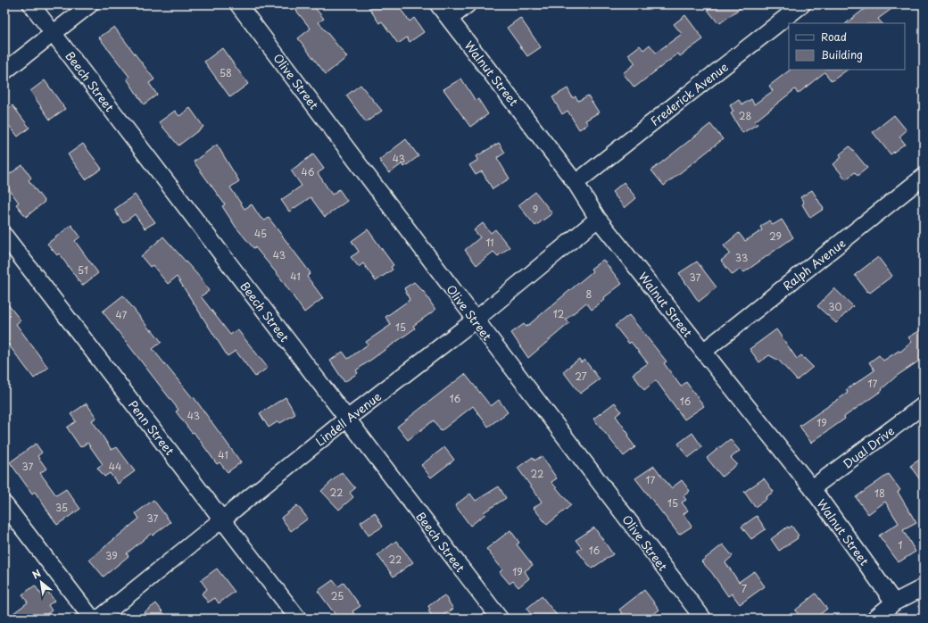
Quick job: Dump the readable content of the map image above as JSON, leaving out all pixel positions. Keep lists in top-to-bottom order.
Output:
{
  "streets": {
    "street": [
      "Walnut Street",
      "Beech Street",
      "Olive Street",
      "Frederick Avenue",
      "Ralph Avenue",
      "Lindell Avenue",
      "Penn Street",
      "Dual Drive"
    ]
  },
  "crossings": [
    ["Walnut Street", "Frederick Avenue"],
    ["Walnut Street", "Ralph Avenue"],
    ["Walnut Street", "Lindell Avenue"],
    ["Walnut Street", "Dual Drive"],
    ["Beech Street", "Lindell Avenue"],
    ["Olive Street", "Lindell Avenue"],
    ["Lindell Avenue", "Penn Street"]
  ],
  "house_numbers": [
    "58",
    "28",
    "43",
    "46",
    "9",
    "45",
    "29",
    "11",
    "43",
    "33",
    "51",
    "41",
    "37",
    "8",
    "30",
    "12",
    "47",
    "15",
    "27",
    "17",
    "16",
    "16",
    "43",
    "19",
    "41",
    "37",
    "44",
    "22",
    "17",
    "22",
    "18",
    "15",
    "35",
    "37",
    "1",
    "16",
    "39",
    "22",
    "19",
    "7",
    "25"
  ],
  "legend": ["Road", "Building"],
  "north": "top left"
}
